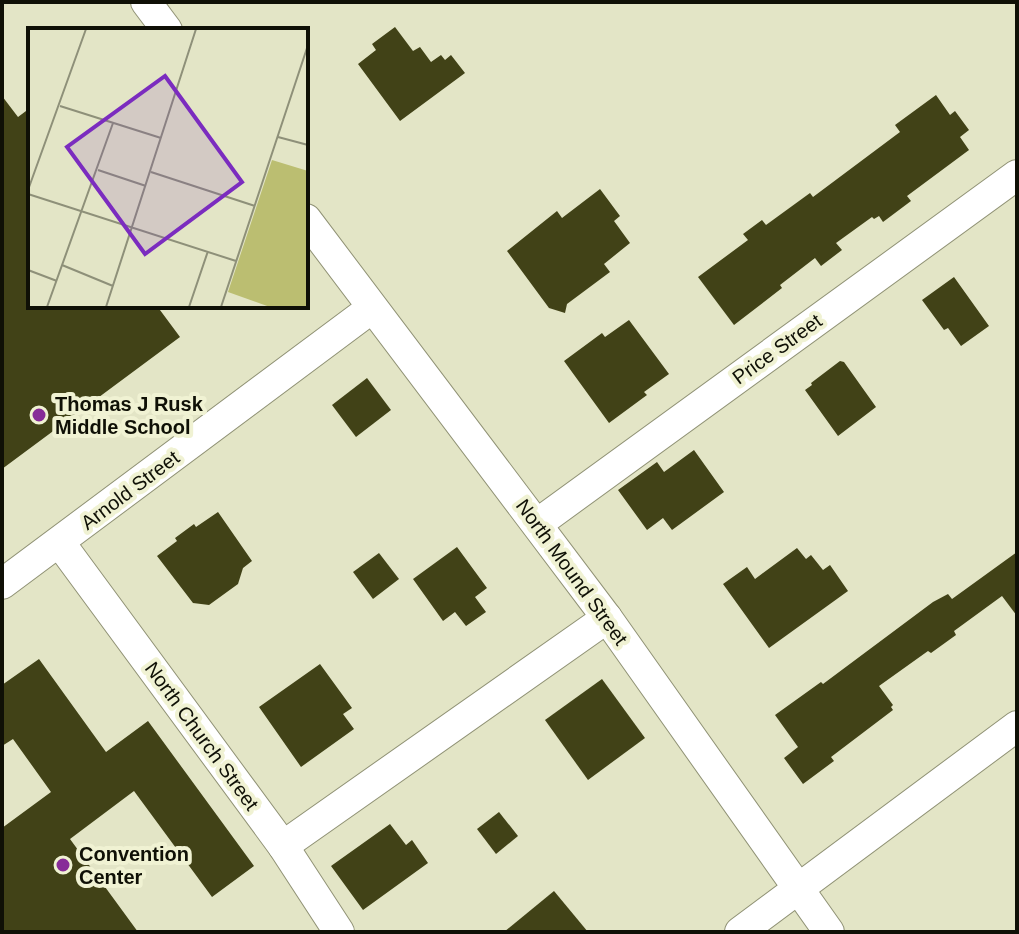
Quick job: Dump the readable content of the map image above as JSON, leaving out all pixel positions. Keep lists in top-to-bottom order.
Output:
{
  "streets": {
    "street": [
      "Price Street",
      "Arnold Street",
      "North Mound Street",
      "North Church Street"
    ]
  },
  "crossings": [
    ["Price Street", "North Mound Street"],
    ["Arnold Street", "North Mound Street"],
    ["Arnold Street", "North Church Street"]
  ],
  "places": ["Thomas J Rusk Middle School", "Convention Center"]
}
